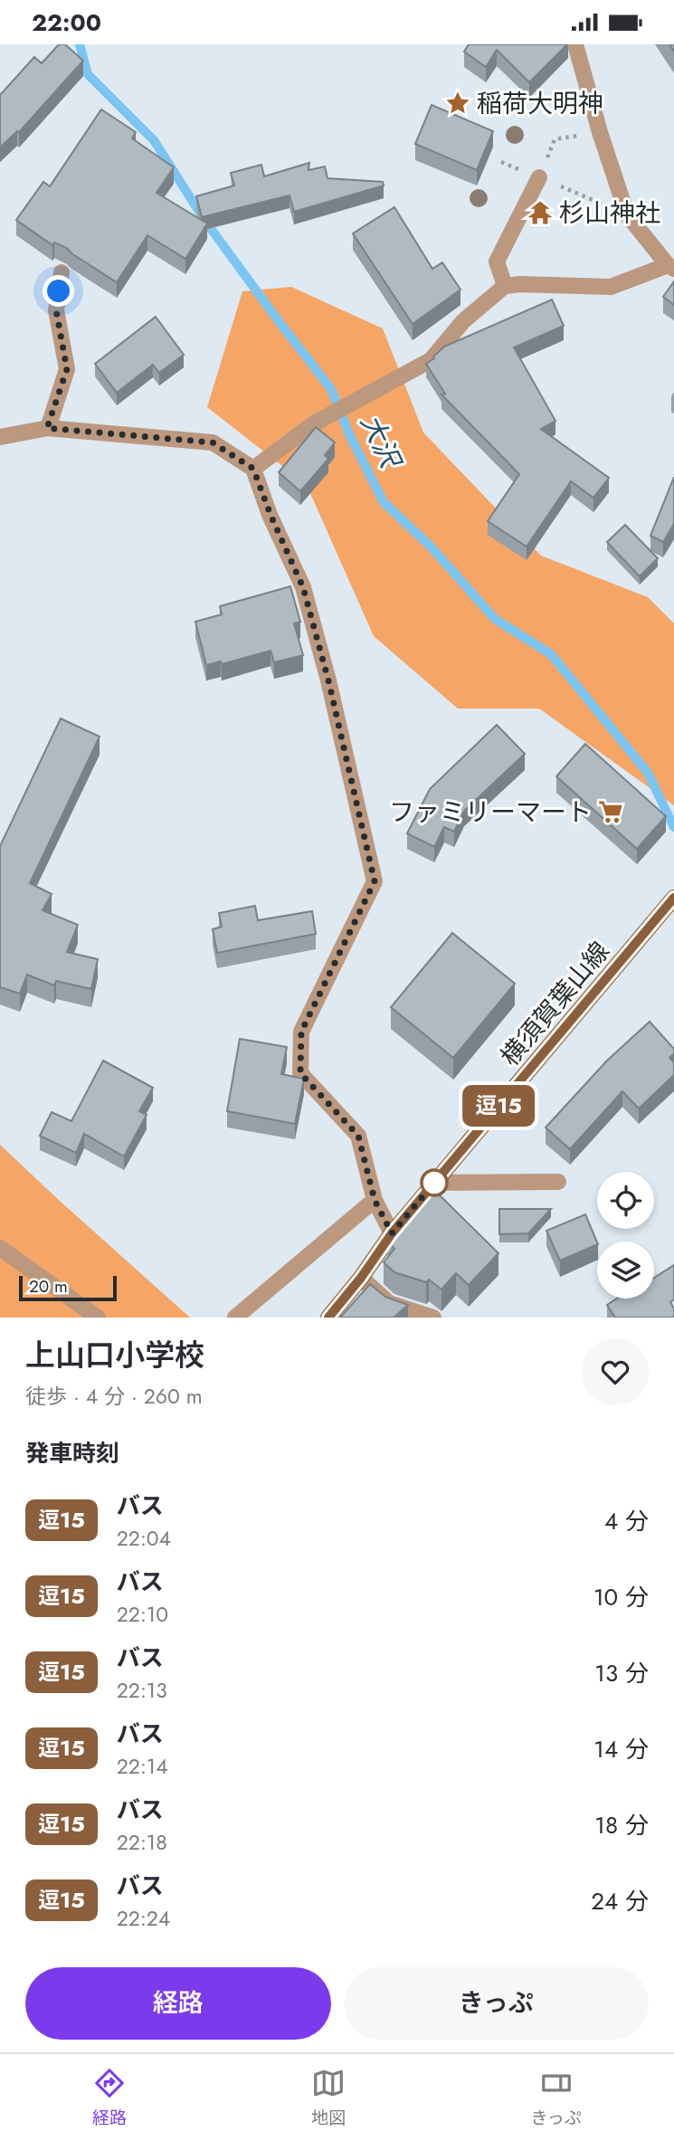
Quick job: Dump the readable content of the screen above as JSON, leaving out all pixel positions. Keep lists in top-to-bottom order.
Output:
{
  "streets": {
    "main road": ["横須賀葉山線"]
  },
  "water": ["大沢"],
  "places": {
    "place": ["稲荷大明神"],
    "temple": ["杉山神社"],
    "supermarket": ["ファミリーマート"]
  },
  "lines": ["bus line 逗15"],
  "scale_bar": "20 m",
  "page": {
    "status": "22:00",
    "on_map": "逗15",
    "scale": "20 m",
    "heading": [
      ["上山口小学校", "徒歩 · 4 分 · 260 m"],
      "発車時刻"
    ],
    "list": [
      {
        "mark": "逗15",
        "name": "バス",
        "note": "22:04",
        "value": "4 分"
      },
      {
        "mark": "逗15",
        "name": "バス",
        "note": "22:10",
        "value": "10 分"
      },
      {
        "mark": "逗15",
        "name": "バス",
        "note": "22:13",
        "value": "13 分"
      },
      {
        "mark": "逗15",
        "name": "バス",
        "note": "22:14",
        "value": "14 分"
      },
      {
        "mark": "逗15",
        "name": "バス",
        "note": "22:18",
        "value": "18 分"
      },
      {
        "mark": "逗15",
        "name": "バス",
        "note": "22:24",
        "value": "24 分"
      }
    ],
    "buttons": ["経路", "きっぷ"],
    "tabs": ["経路", "地図", "きっぷ"]
  }
}
